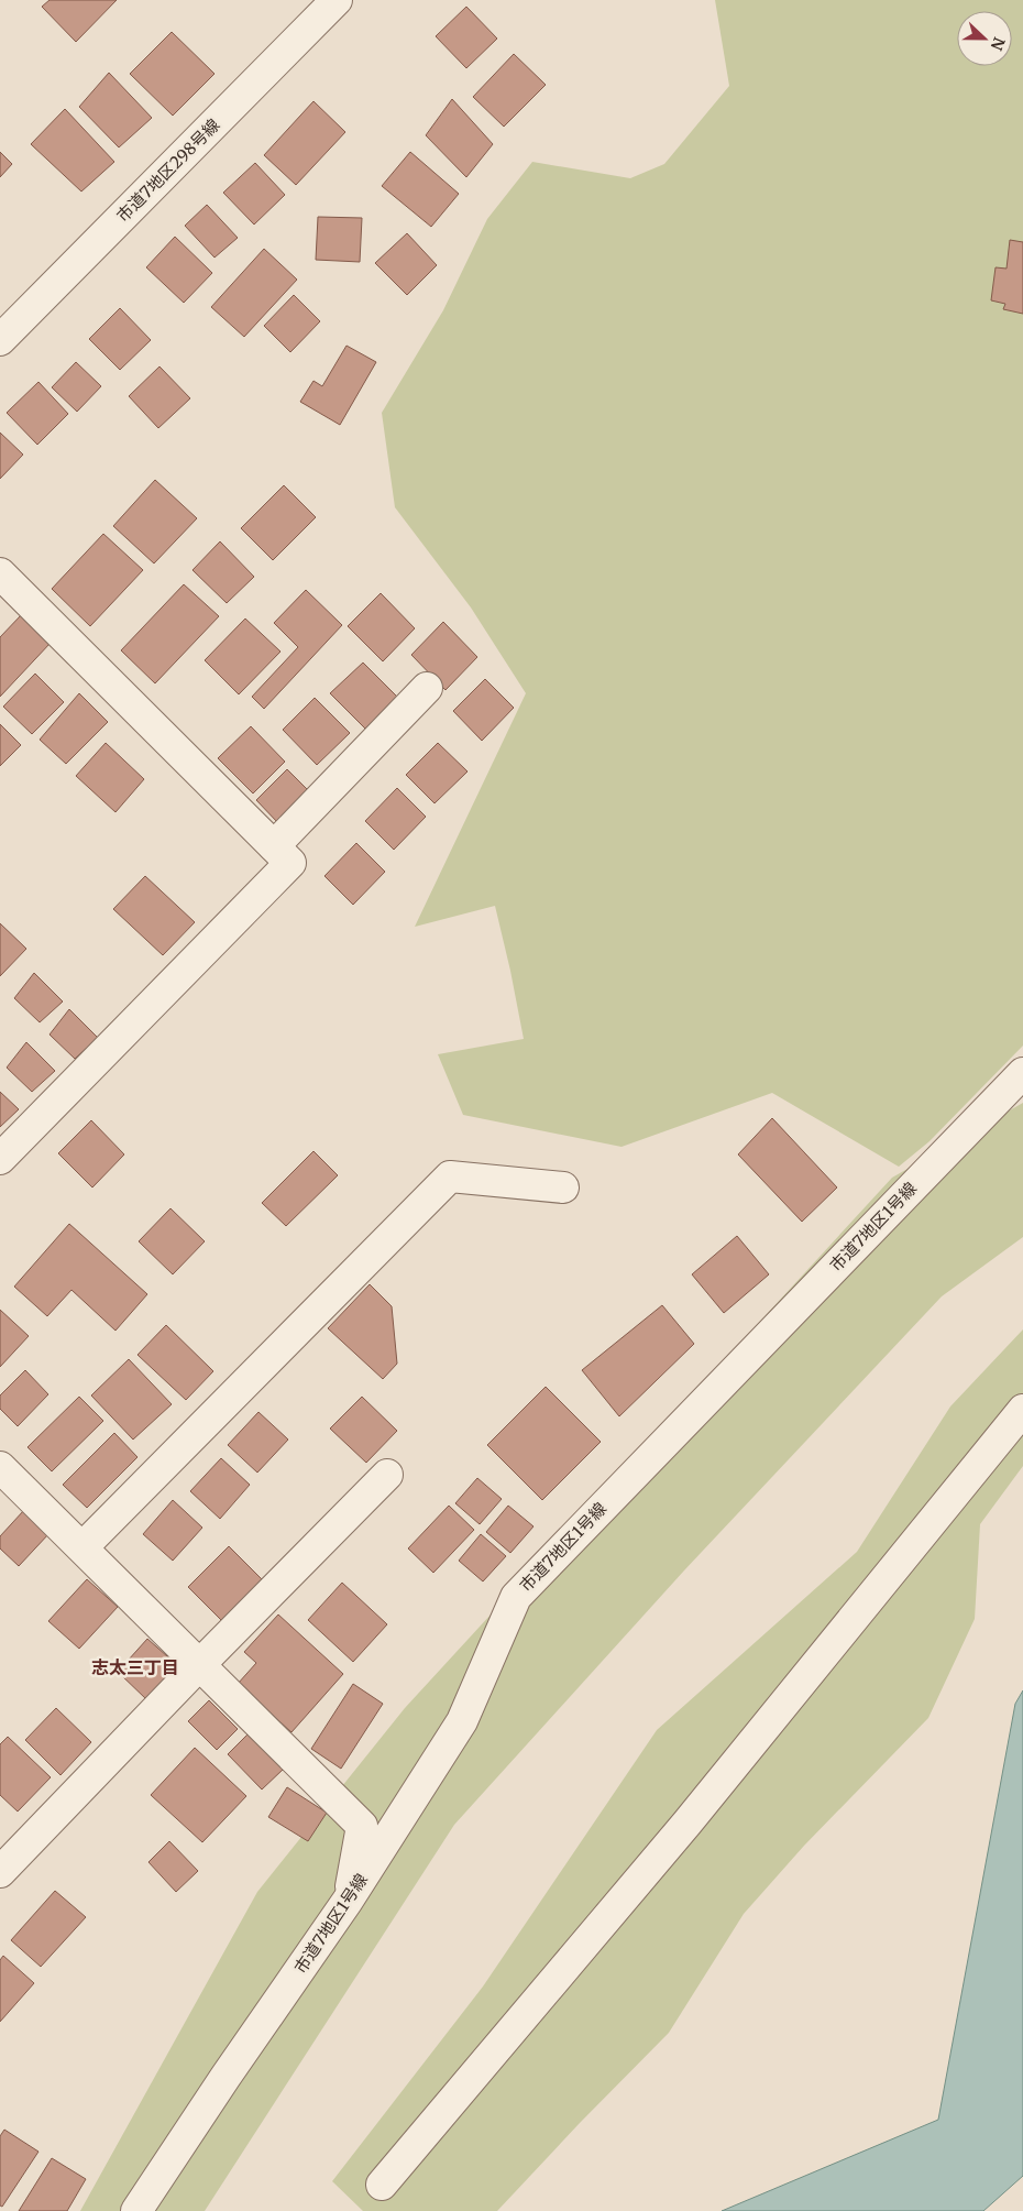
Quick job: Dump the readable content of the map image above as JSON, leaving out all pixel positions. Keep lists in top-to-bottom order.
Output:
{
  "streets": {
    "street": ["市道7地区298号線", "市道7地区1号線"]
  },
  "districts": ["志太三丁目"],
  "north": "right"
}
